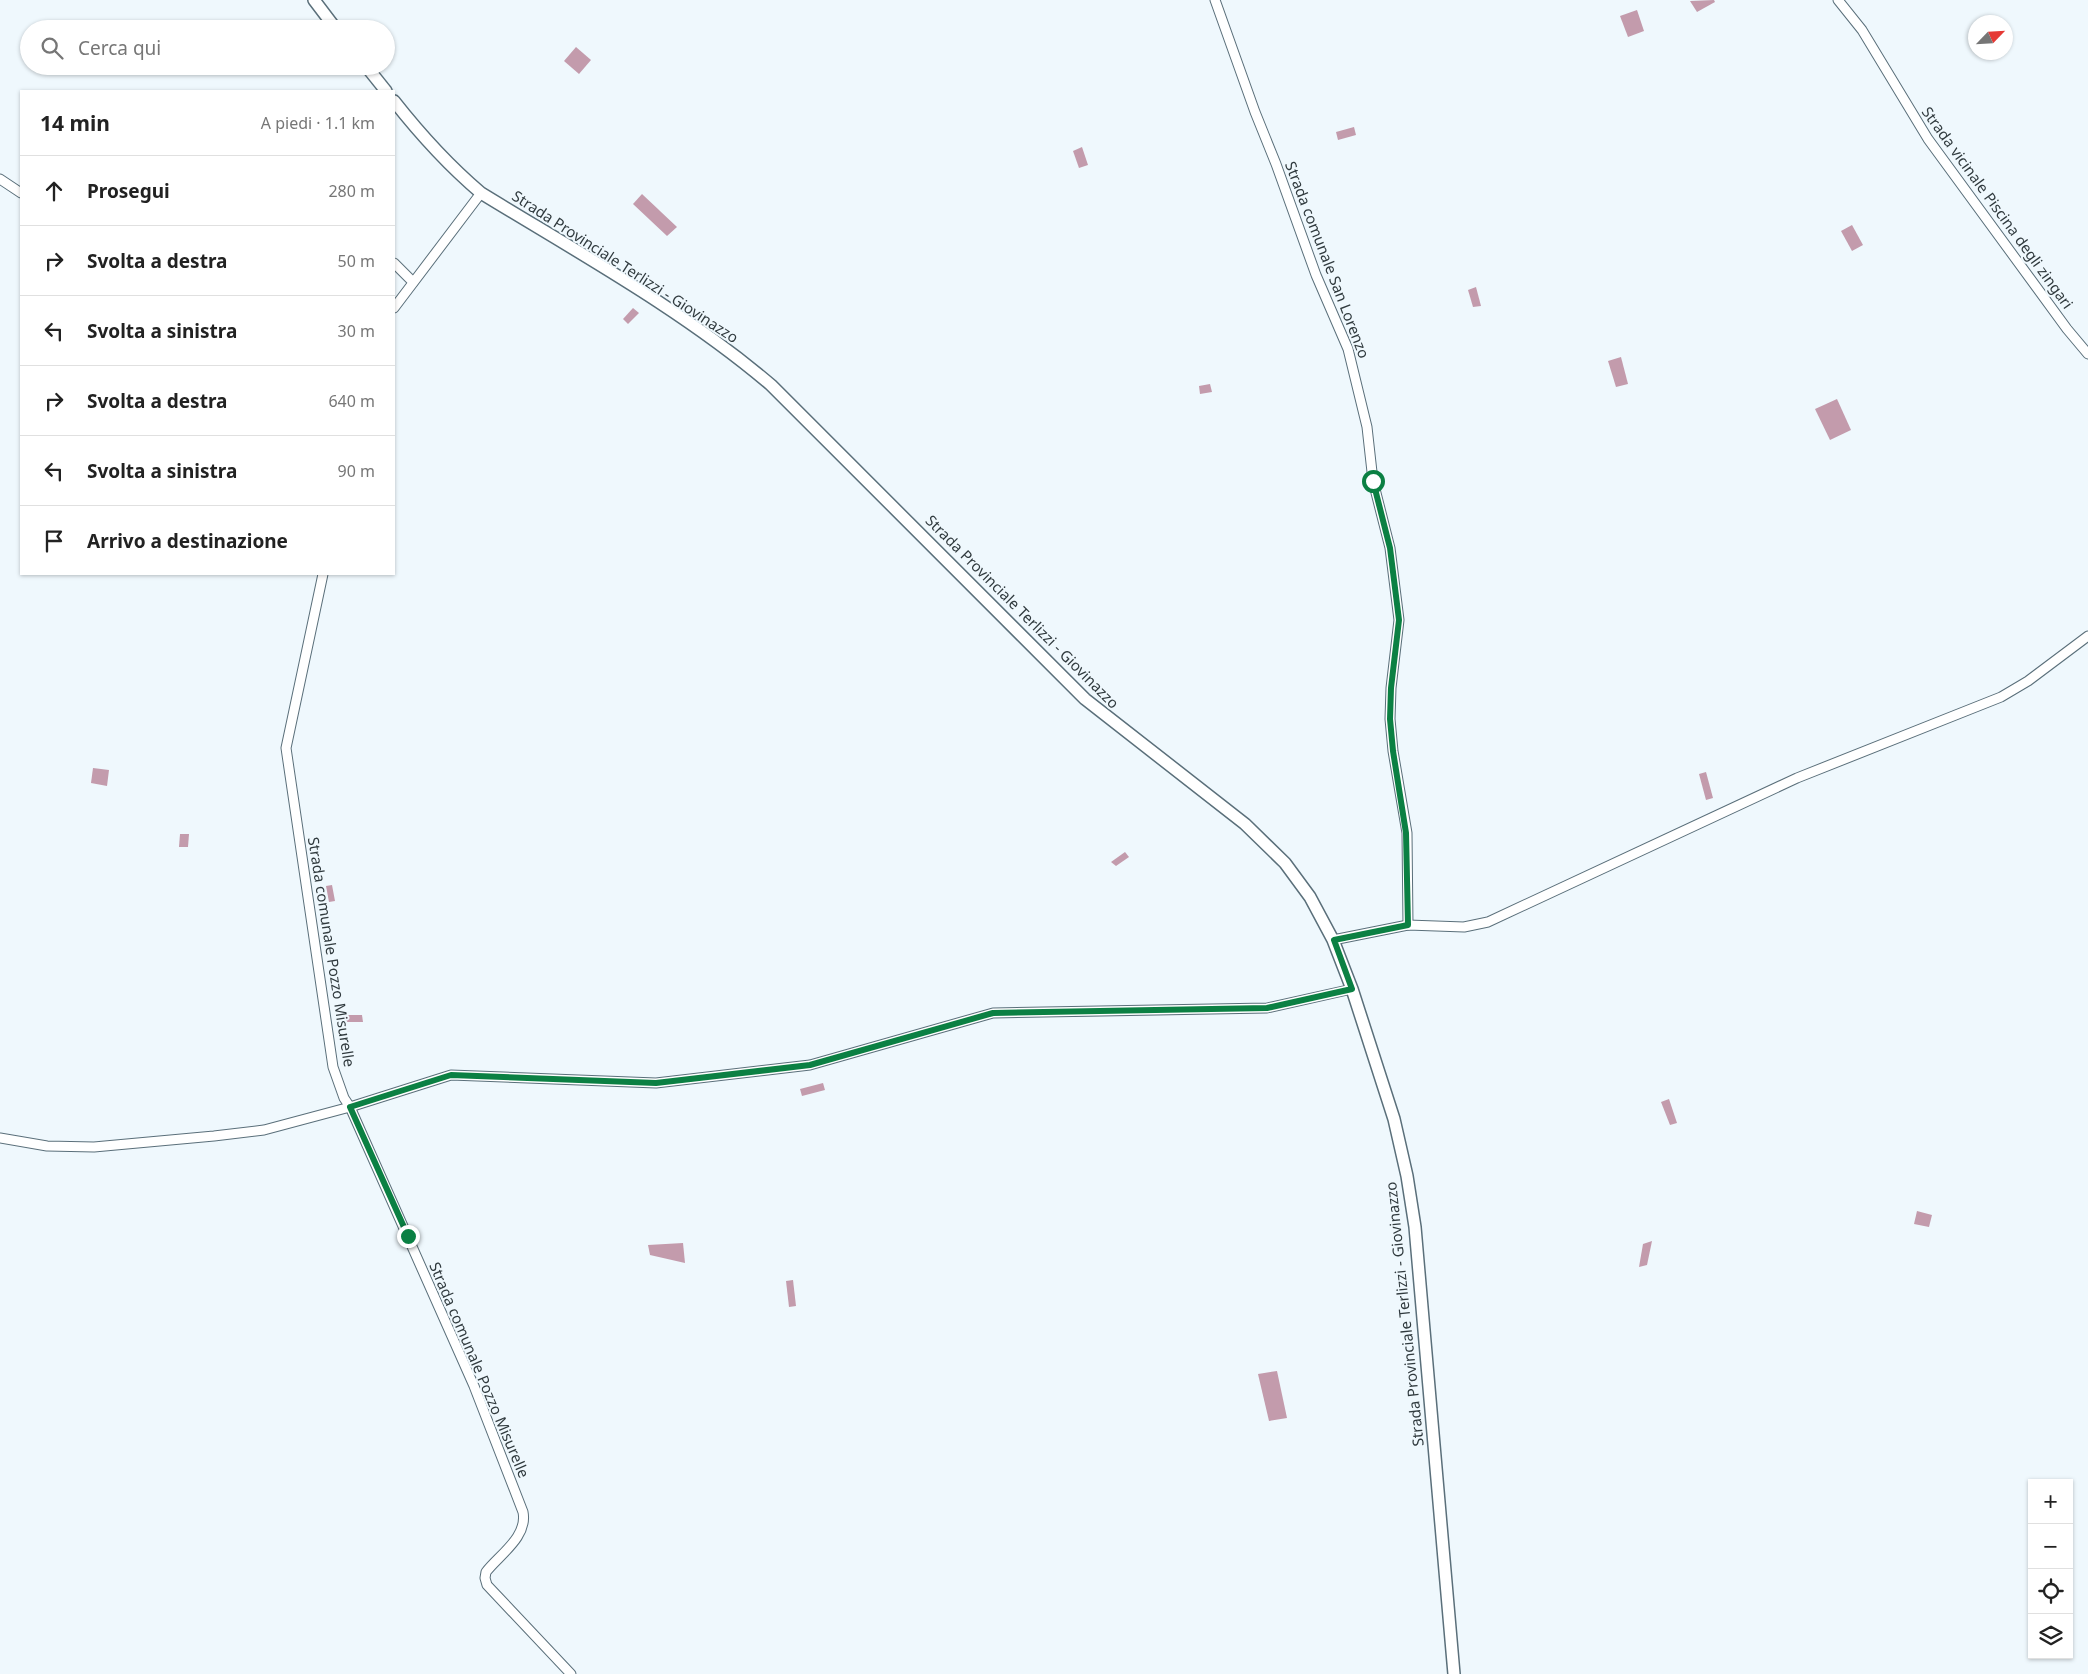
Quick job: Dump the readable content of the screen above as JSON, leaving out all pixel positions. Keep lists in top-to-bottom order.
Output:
{
  "streets": {
    "main road": ["Strada Provinciale Terlizzi - Giovinazzo"],
    "street": ["Strada vicinale Piscina degli zingari", "Strada comunale San Lorenzo", "Strada comunale Pozzo Misurelle"]
  },
  "north": "top right",
  "page": {
    "search": "Cerca qui",
    "heading": ["14 min", "A piedi · 1.1 km"],
    "list": [
      ["Prosegui", "280 m"],
      ["Svolta a destra", "50 m"],
      ["Svolta a sinistra", "30 m"],
      ["Svolta a destra", "640 m"],
      ["Svolta a sinistra", "90 m"],
      "Arrivo a destinazione"
    ],
    "map_buttons": ["+", "−"]
  }
}
